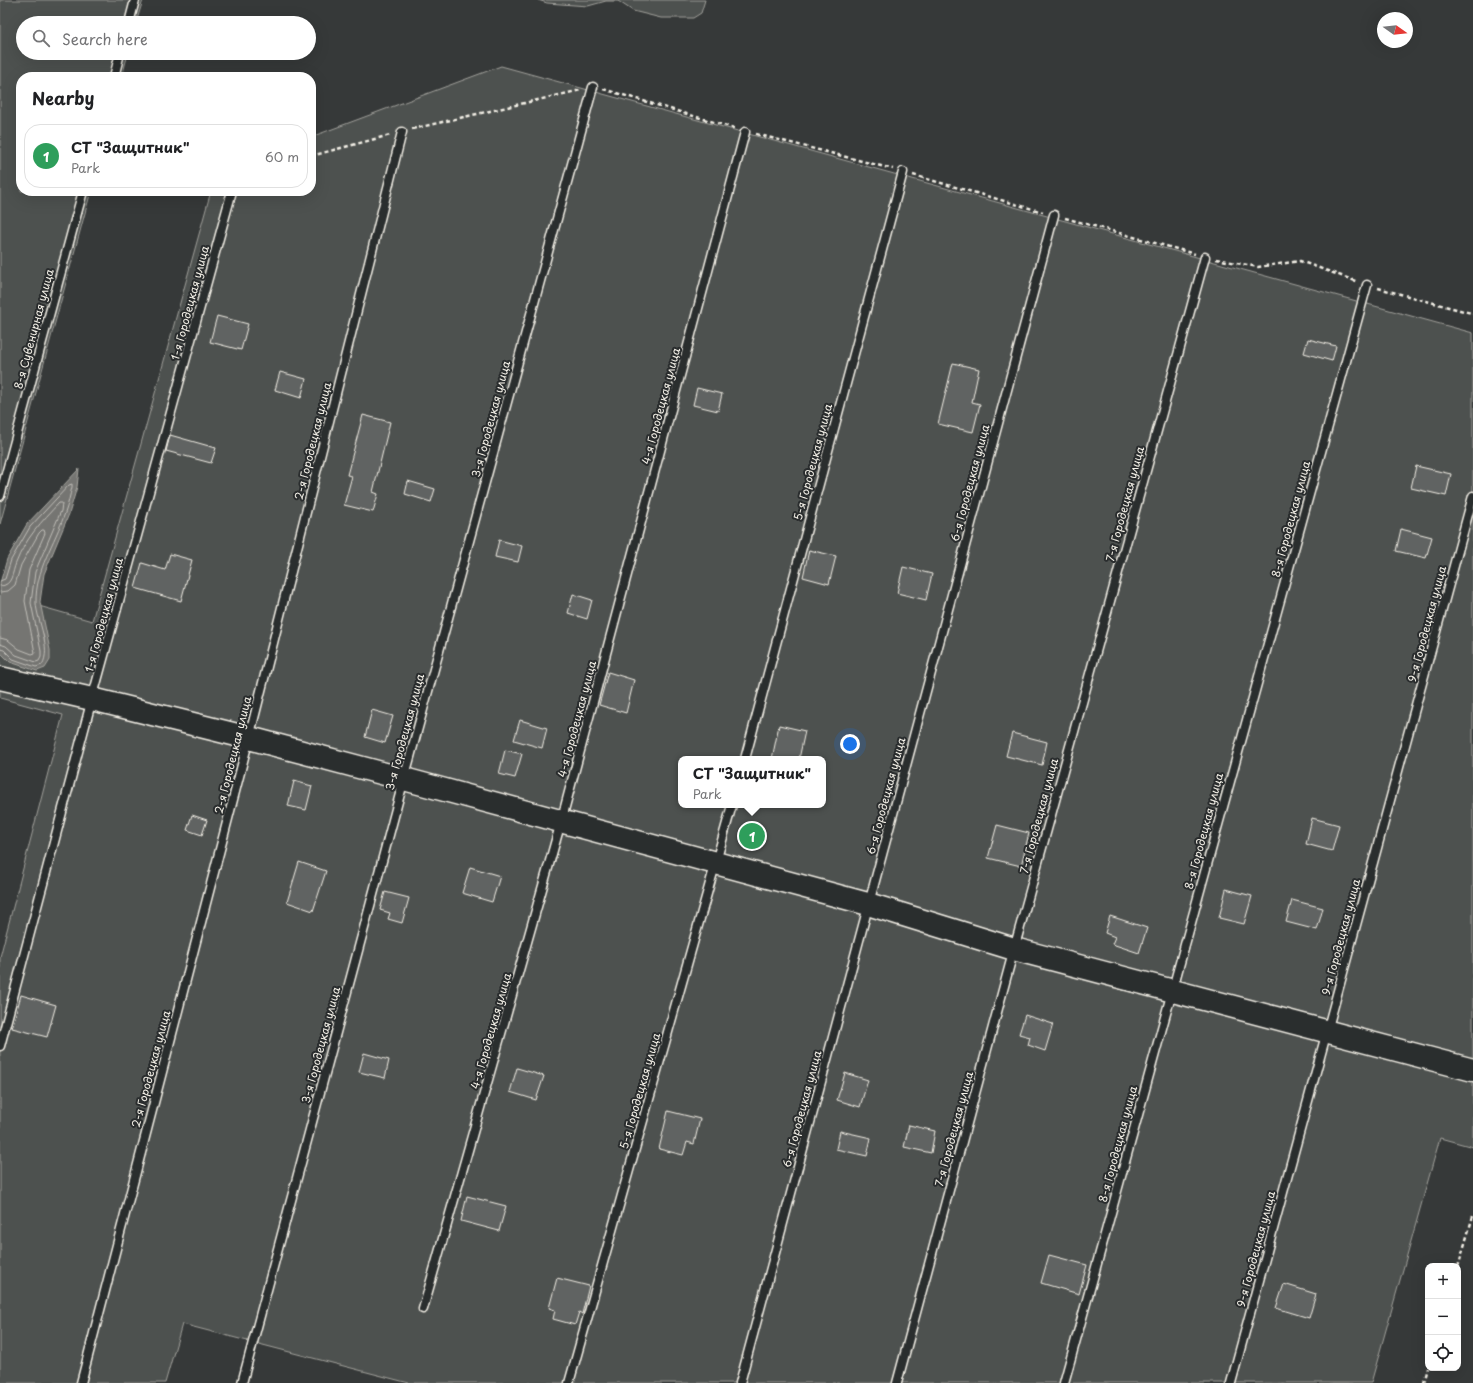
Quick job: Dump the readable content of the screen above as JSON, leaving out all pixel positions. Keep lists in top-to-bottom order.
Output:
{
  "streets": {
    "lane": [
      "1-я Городецкая улица",
      "8-я Сувенирная улица",
      "4-я Городецкая улица",
      "3-я Городецкая улица",
      "2-я Городецкая улица",
      "5-я Городецкая улица",
      "6-я Городецкая улица",
      "7-я Городецкая улица",
      "8-я Городецкая улица",
      "9-я Городецкая улица"
    ]
  },
  "north": "right",
  "page": {
    "search": "Search here",
    "heading": "Nearby",
    "list": [
      {
        "mark": "1",
        "name": "СТ \"Защитник\"",
        "note": "Park",
        "value": "60 m"
      }
    ],
    "popup": ["СТ \"Защитник\"", "Park"],
    "pins": "1",
    "map_buttons": ["+", "−"]
  }
}
